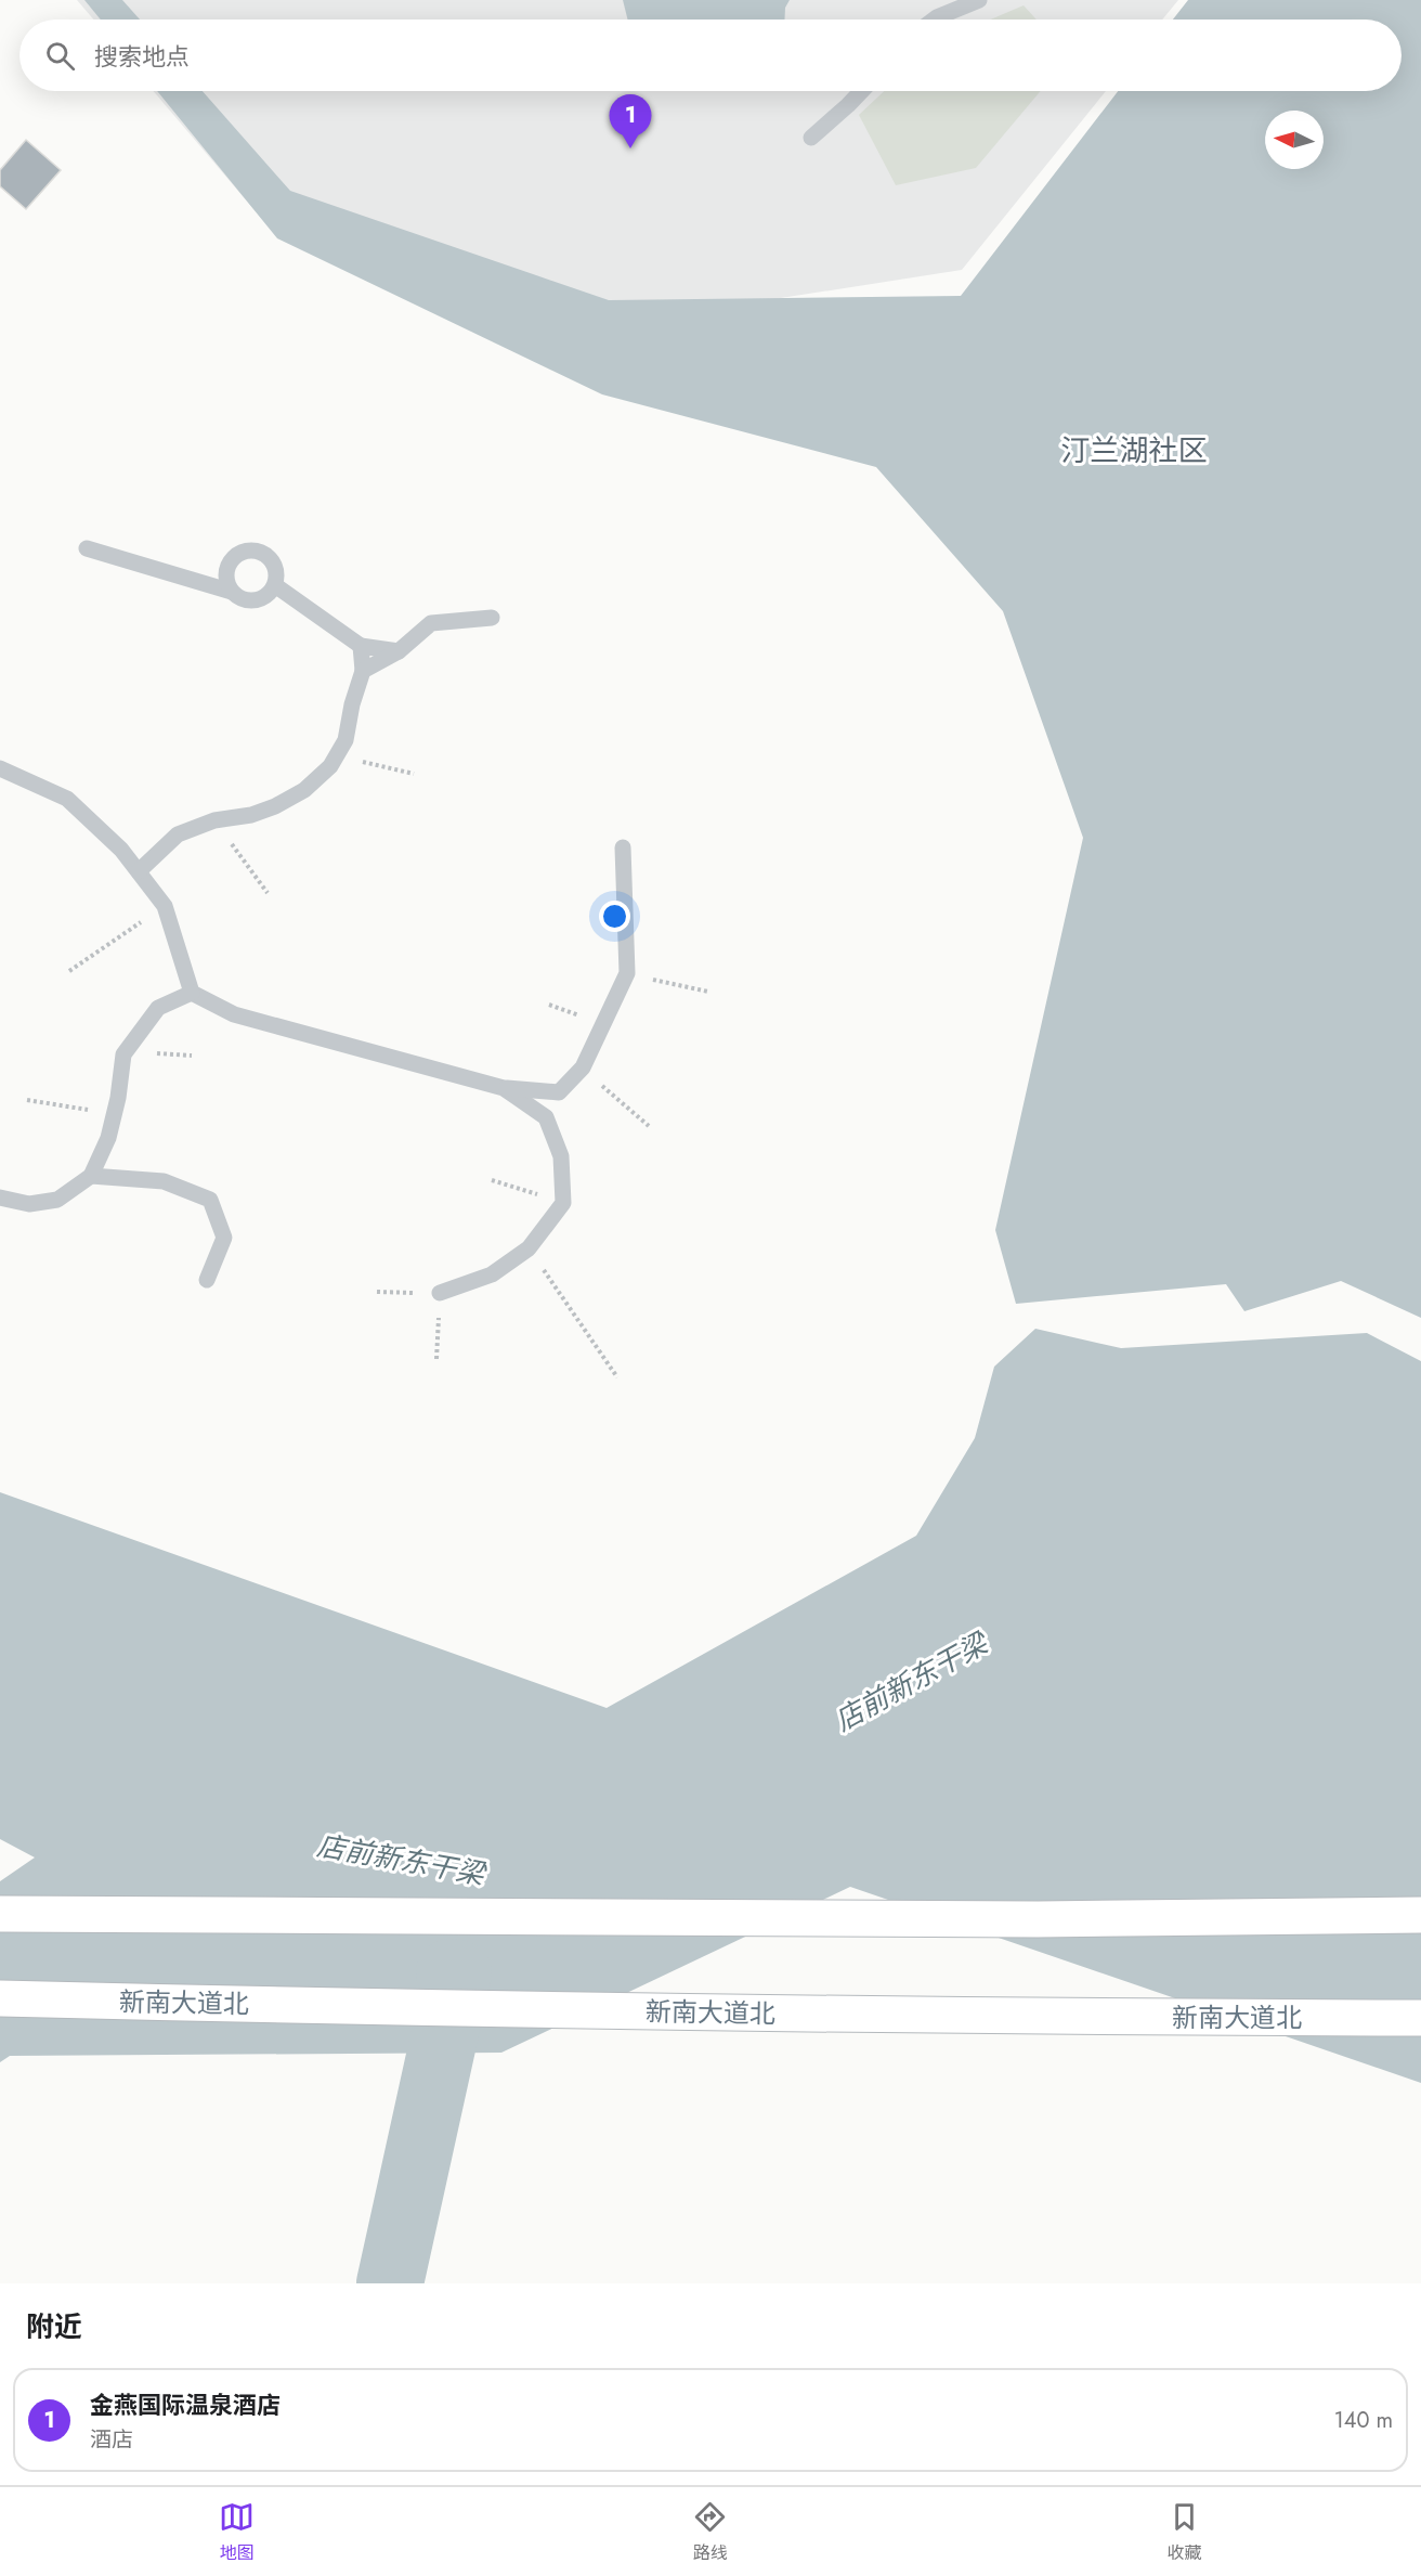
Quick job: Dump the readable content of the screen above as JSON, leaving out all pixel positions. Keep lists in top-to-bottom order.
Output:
{
  "streets": {
    "highway": ["新南大道北"]
  },
  "districts": ["汀兰湖社区"],
  "water": ["店前新东干梁"],
  "north": "left",
  "page": {
    "search": "搜索地点",
    "pins": "1",
    "heading": "附近",
    "list": [
      {
        "mark": "1",
        "name": "金燕国际温泉酒店",
        "note": "酒店",
        "value": "140 m"
      }
    ],
    "nav": ["地图", "路线", "收藏"]
  }
}
